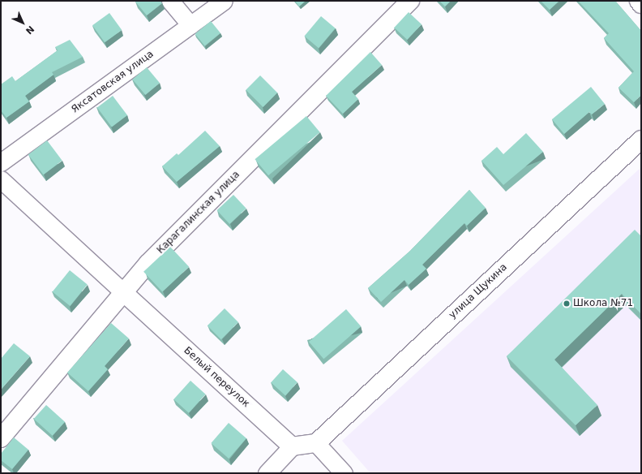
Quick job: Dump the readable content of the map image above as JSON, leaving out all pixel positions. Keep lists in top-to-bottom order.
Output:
{
  "streets": {
    "street": [
      "Яксатовская улица",
      "Карагалинская улица",
      "улица Щукина",
      "Белый переулок"
    ]
  },
  "crossings": [
    ["Карагалинская улица", "Белый переулок"]
  ],
  "places": ["Школа №71"],
  "north": "bottom right"
}
